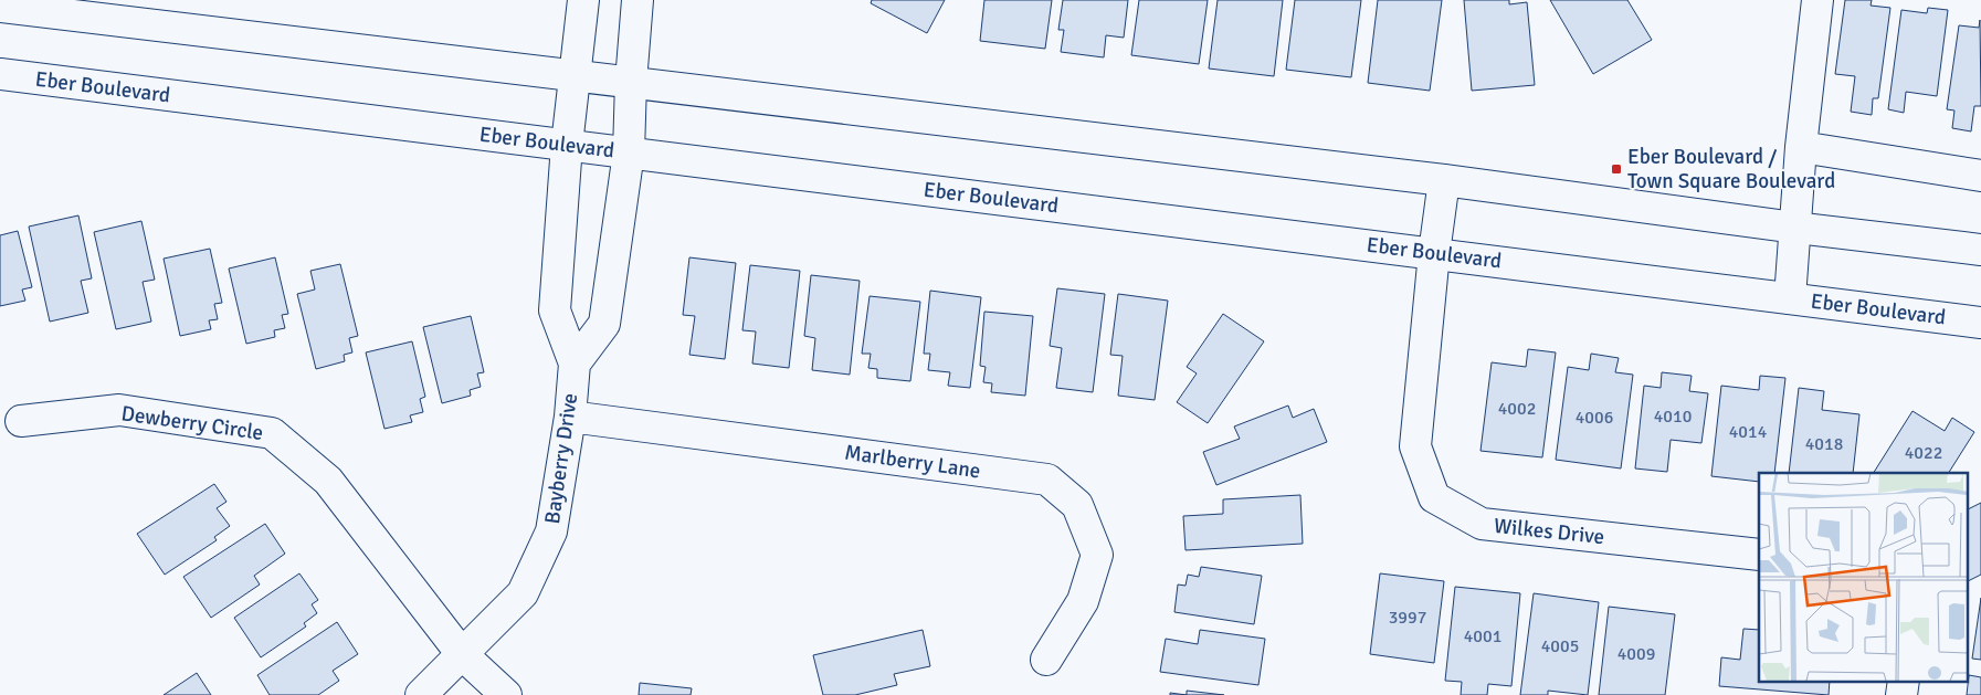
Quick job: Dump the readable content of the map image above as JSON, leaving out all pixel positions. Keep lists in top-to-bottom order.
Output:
{
  "streets": {
    "street": [
      "Eber Boulevard",
      "Dewberry Circle",
      "Bayberry Drive",
      "Marlberry Lane",
      "Wilkes Drive"
    ]
  },
  "crossings": [
    ["Eber Boulevard", "Bayberry Drive"],
    ["Eber Boulevard", "Wilkes Drive"],
    ["Dewberry Circle", "Bayberry Drive"],
    ["Bayberry Drive", "Marlberry Lane"]
  ],
  "places": {
    "transit": ["Eber Boulevard / Town Square Boulevard"]
  },
  "house_numbers": [
    "4002",
    "4010",
    "4006",
    "4014",
    "4018",
    "4022",
    "3997",
    "4001",
    "4005",
    "4009"
  ]
}
